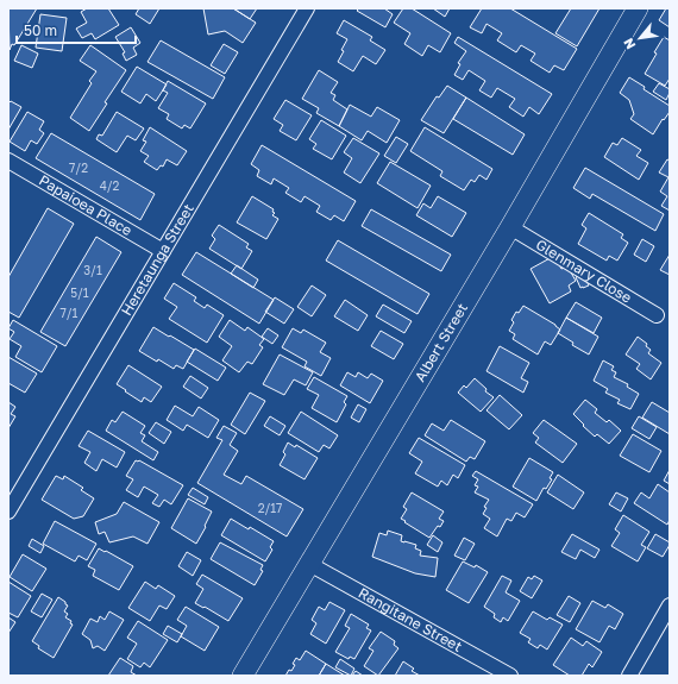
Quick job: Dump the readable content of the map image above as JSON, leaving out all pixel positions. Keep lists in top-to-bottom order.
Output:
{
  "streets": {
    "street": [
      "Papaioea Place",
      "Heretaunga Street",
      "Glenmary Close",
      "Albert Street",
      "Rangitane Street"
    ]
  },
  "crossings": [
    ["Papaioea Place", "Heretaunga Street"],
    ["Glenmary Close", "Albert Street"],
    ["Albert Street", "Rangitane Street"]
  ],
  "house_numbers": [
    "7/2",
    "4/2",
    "3/1",
    "5/1",
    "7/1",
    "2/17"
  ],
  "scale_bar": "50 m",
  "north": "bottom left"
}
